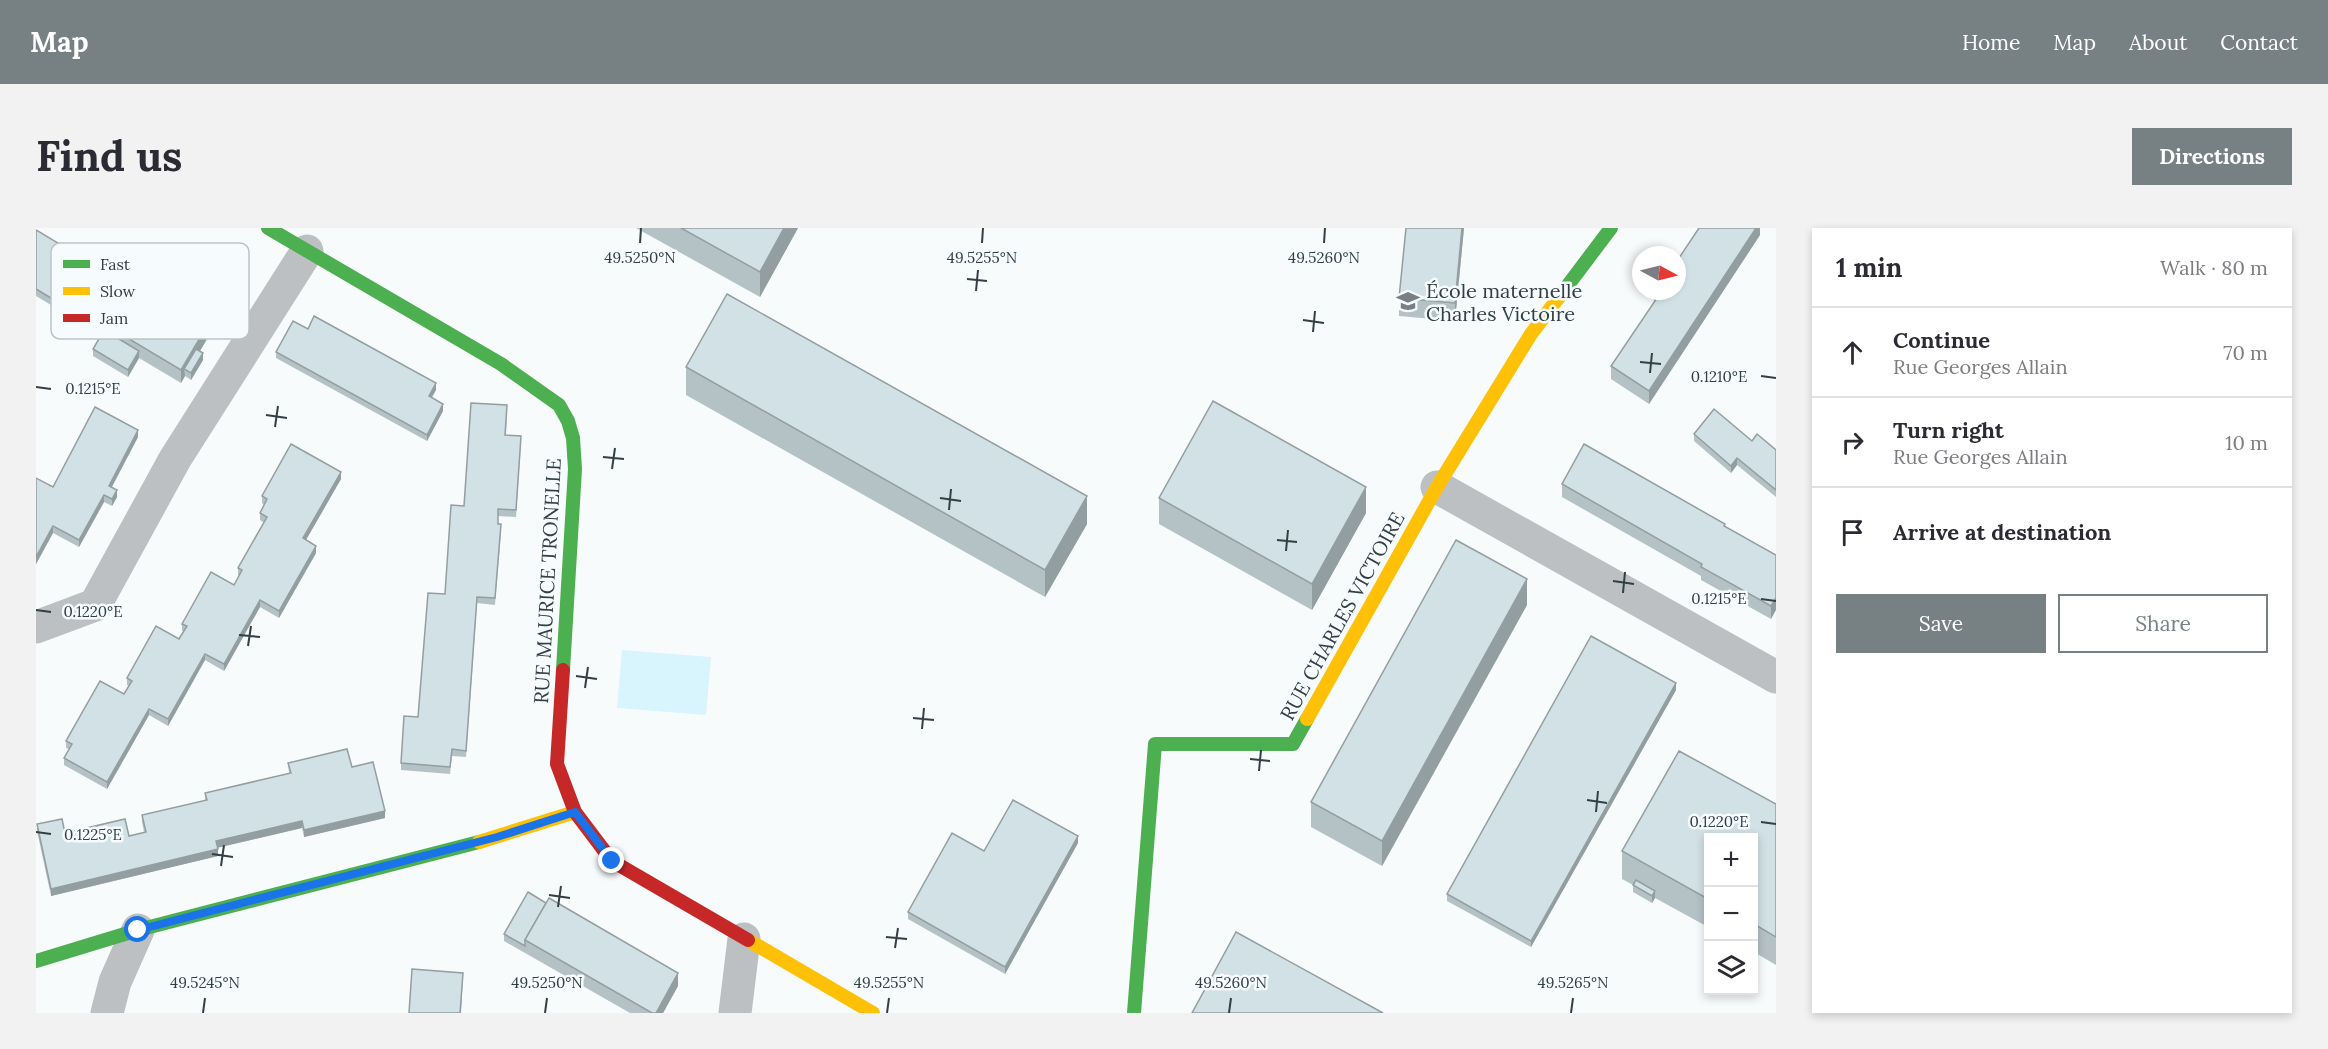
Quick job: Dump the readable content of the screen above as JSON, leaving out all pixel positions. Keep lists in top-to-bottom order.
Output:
{
  "streets": {
    "street": ["RUE MAURICE TRONELLE", "RUE CHARLES VICTOIRE"]
  },
  "places": {
    "school or university": ["École maternelle Charles Victoire"]
  },
  "legend": ["Fast", "Slow", "Jam"],
  "north": "right",
  "page": {
    "header": "Map",
    "nav": [
      "Home",
      "Map",
      "About",
      "Contact"
    ],
    "buttons": [
      "Directions",
      ["Save", "Share"]
    ],
    "title": "Find us",
    "heading": ["1 min", "Walk · 80 m"],
    "list": [
      ["Continue", "Rue Georges Allain", "70 m"],
      ["Turn right", "Rue Georges Allain", "10 m"],
      "Arrive at destination"
    ],
    "map_buttons": ["+", "−"]
  },
  "coordinates": [
    "49.5250°N",
    "49.5255°N",
    "49.5260°N",
    "0.1210°E",
    "0.1215°E",
    "0.1220°E",
    "0.1225°E",
    "49.5245°N",
    "49.5265°N"
  ]
}
